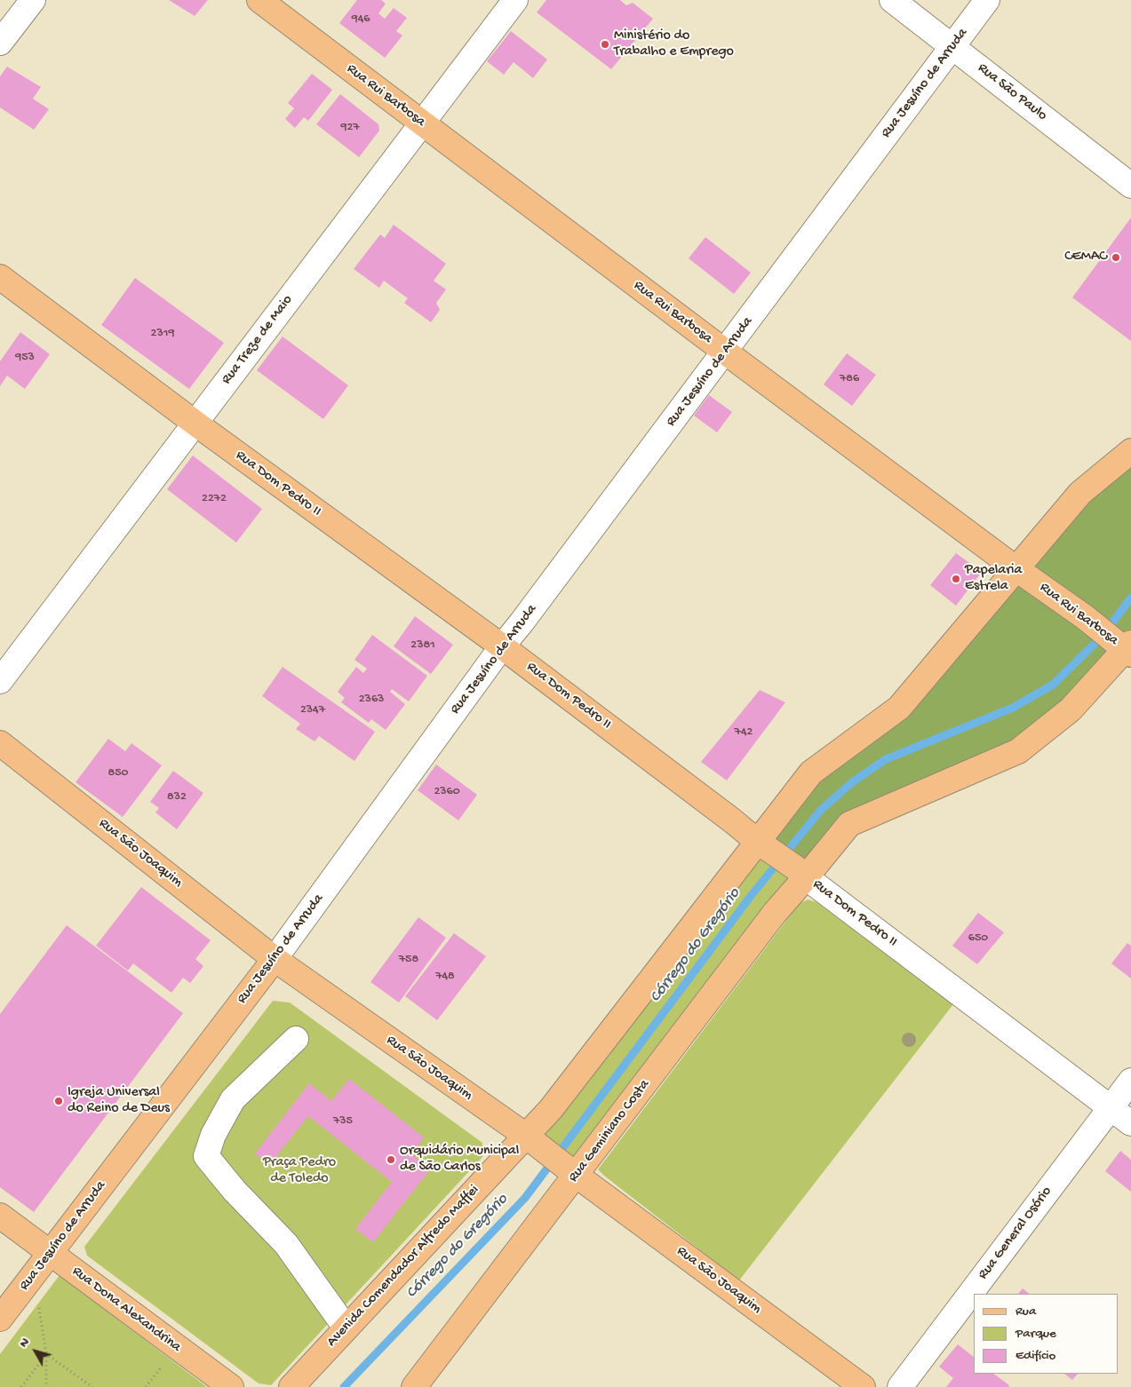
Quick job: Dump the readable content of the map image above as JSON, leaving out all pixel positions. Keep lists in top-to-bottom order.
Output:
{
  "streets": {
    "main road": [
      "Rua Jesuíno de Arruda",
      "Rua Rui Barbosa",
      "Rua Dom Pedro II",
      "Rua São Joaquim",
      "Rua Geminiano Costa",
      "Avenida Comendador Alfredo Maffei",
      "Rua Dona Alexandrina"
    ],
    "street": ["Rua São Paulo", "Rua Treze de Maio", "Rua General Osório"]
  },
  "crossings": [
    ["Rua Jesuíno de Arruda", "Rua São Paulo"],
    ["Rua Jesuíno de Arruda", "Rua Rui Barbosa"],
    ["Rua Jesuíno de Arruda", "Rua Dom Pedro II"],
    ["Rua Jesuíno de Arruda", "Rua São Joaquim"],
    ["Rua Jesuíno de Arruda", "Rua Dona Alexandrina"],
    ["Rua Rui Barbosa", "Rua Treze de Maio"],
    ["Rua Rui Barbosa", "Avenida Comendador Alfredo Maffei"],
    ["Rua Treze de Maio", "Rua Dom Pedro II"],
    ["Rua Dom Pedro II", "Rua Geminiano Costa"],
    ["Rua Dom Pedro II", "Rua General Osório"],
    ["Rua Dom Pedro II", "Avenida Comendador Alfredo Maffei"],
    ["Rua São Joaquim", "Rua Geminiano Costa"],
    ["Rua São Joaquim", "Avenida Comendador Alfredo Maffei"]
  ],
  "water": ["Córrego do Gregório"],
  "parks": ["Praça Pedro de Toledo"],
  "places": [
    "Ministério do Trabalho e Emprego",
    "CEMAC",
    "Papelaria Estrela",
    "Igreja Universal do Reino de Deus",
    "Orquidário Municipal de São Carlos"
  ],
  "house_numbers": [
    "946",
    "927",
    "2319",
    "953",
    "786",
    "2272",
    "2381",
    "2363",
    "2347",
    "742",
    "850",
    "2360",
    "832",
    "650",
    "758",
    "748",
    "735"
  ],
  "legend": ["Rua", "Parque", "Edifício"],
  "north": "top left"
}
